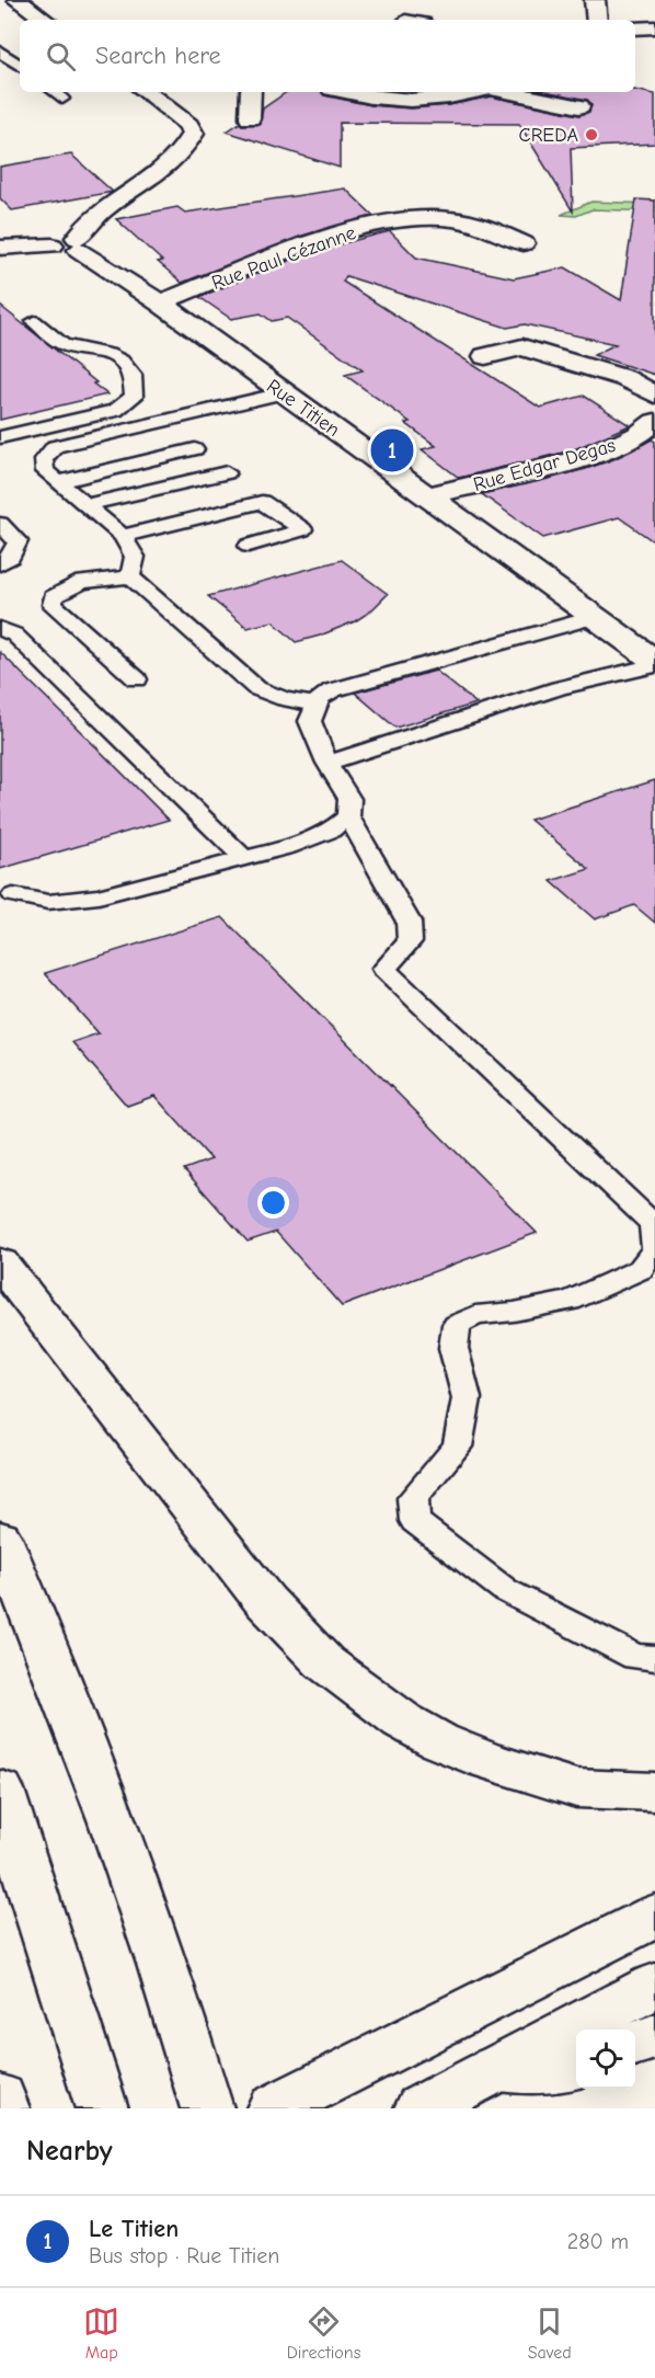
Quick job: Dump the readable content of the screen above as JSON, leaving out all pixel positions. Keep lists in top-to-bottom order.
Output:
{
  "streets": {
    "main road": ["Rue Paul Cézanne", "Rue Titien", "Rue Edgar Degas"]
  },
  "crossings": [
    ["Rue Paul Cézanne", "Rue Titien"],
    ["Rue Titien", "Rue Edgar Degas"]
  ],
  "places": ["CREDA"],
  "page": {
    "search": "Search here",
    "pins": "1",
    "heading": "Nearby",
    "list": [
      {
        "mark": "1",
        "name": "Le Titien",
        "note": "Bus stop · Rue Titien",
        "value": "280 m"
      }
    ],
    "nav": ["Map", "Directions", "Saved"]
  }
}
